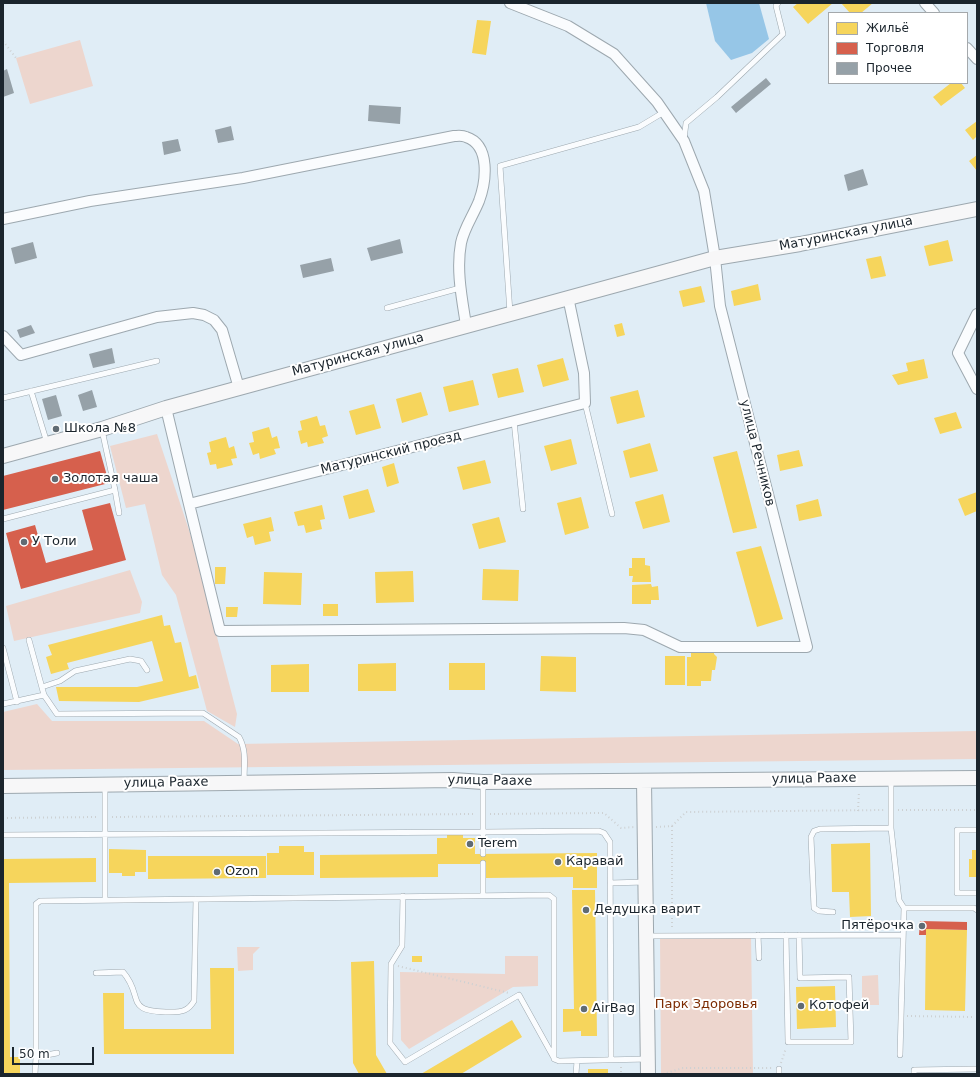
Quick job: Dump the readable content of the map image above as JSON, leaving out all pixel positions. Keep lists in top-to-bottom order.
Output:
{
  "streets": {
    "street": [
      "Матуринская улица",
      "Матуринский проезд",
      "улица Речников",
      "улица Раахе"
    ]
  },
  "crossings": [
    ["Матуринская улица", "улица Речников"],
    ["Матуринский проезд", "улица Речников"]
  ],
  "parks": ["Парк Здоровья"],
  "places": [
    "Школа №8",
    "Золотая чаша",
    "У Толи",
    "Terem",
    "Каравай",
    "Ozon",
    "Дедушка варит",
    "Пятёрочка",
    "Котофей",
    "AirBag"
  ],
  "legend": ["Жильё", "Торговля", "Прочее"],
  "scale_bar": "50 m"
}
